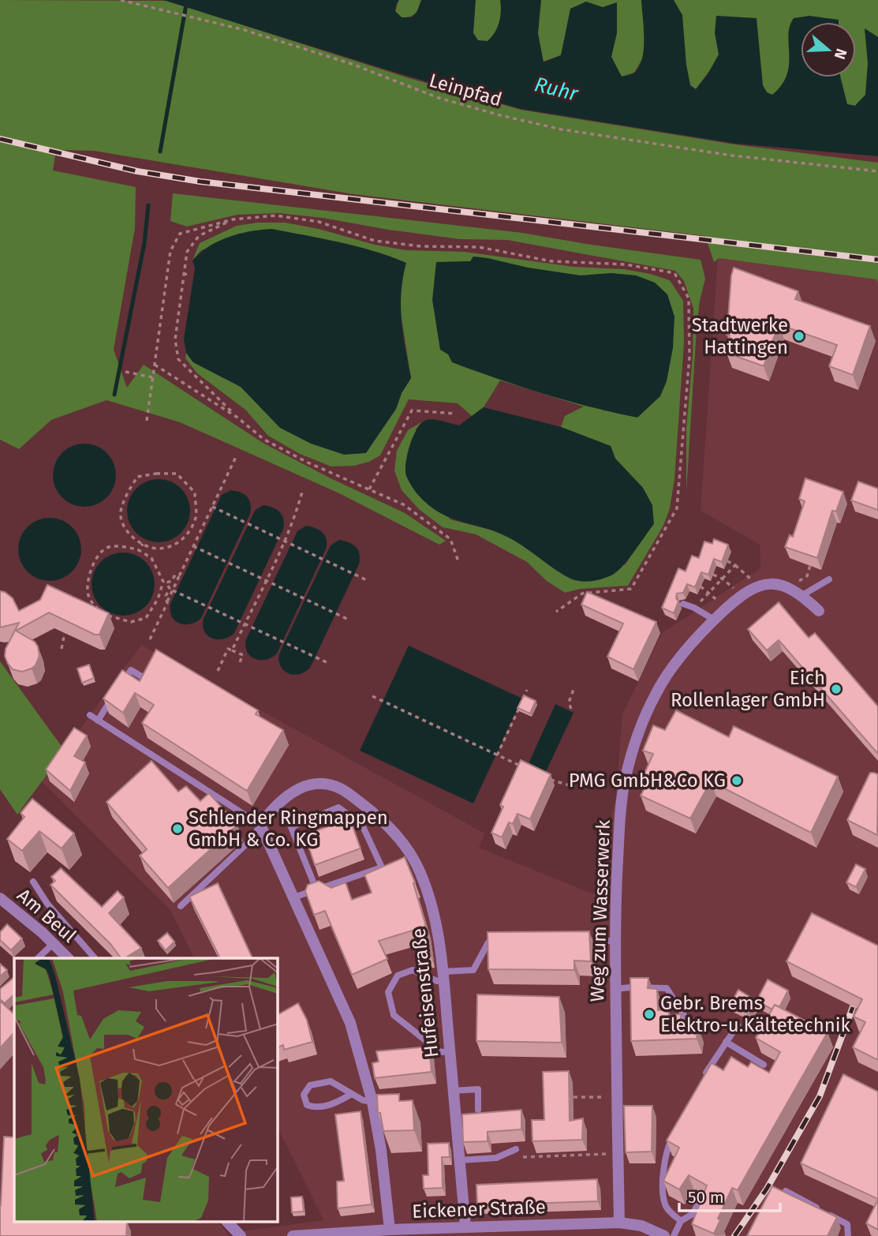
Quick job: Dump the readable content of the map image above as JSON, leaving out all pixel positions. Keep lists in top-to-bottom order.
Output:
{
  "streets": {
    "street": [
      "Weg zum Wasserwerk",
      "Am Beul",
      "Hufeisenstraße",
      "Eickener Straße"
    ],
    "path": ["Leinpfad"]
  },
  "crossings": [
    ["Weg zum Wasserwerk", "Eickener Straße"],
    ["Hufeisenstraße", "Eickener Straße"]
  ],
  "water": ["Ruhr"],
  "places": [
    "Stadtwerke Hattingen",
    "Eich Rollenlager GmbH",
    "PMG GmbH&Co KG",
    "Schlender Ringmappen GmbH & Co. KG",
    "Gebr. Brems Elektro-u.Kältetechnik"
  ],
  "scale_bar": "50 m",
  "north": "right"
}
